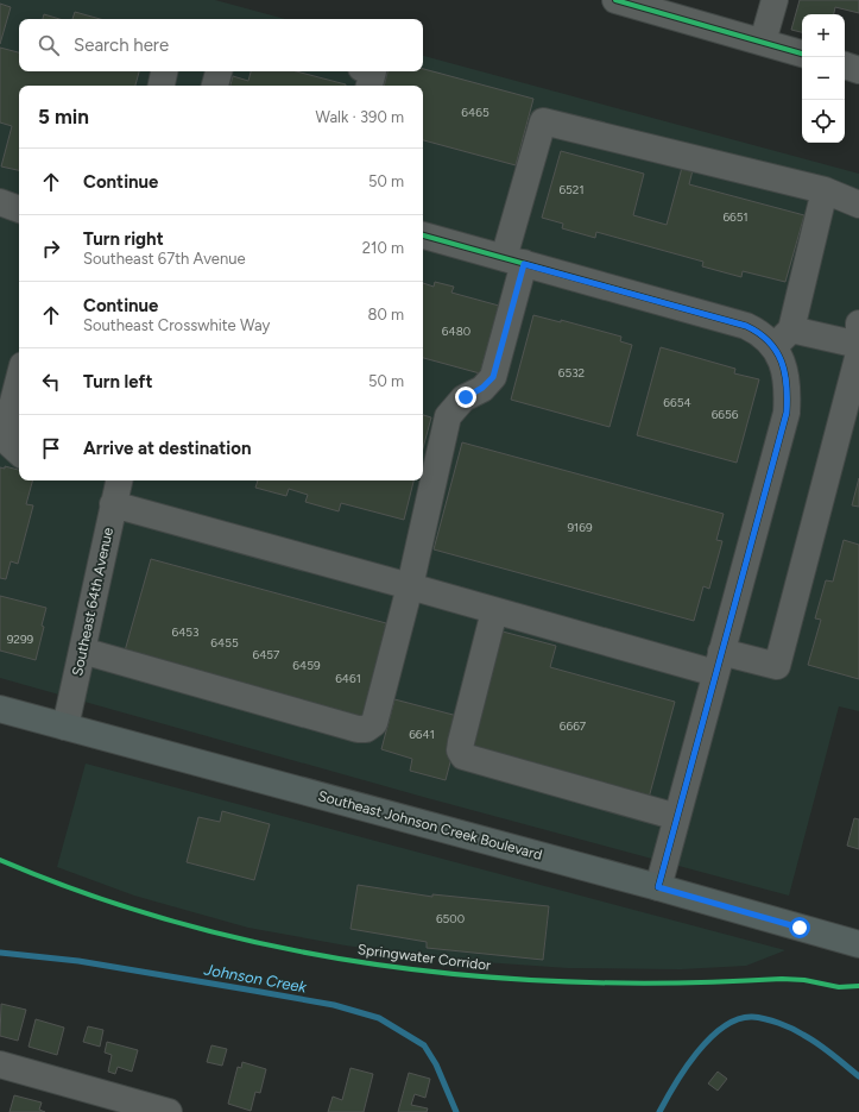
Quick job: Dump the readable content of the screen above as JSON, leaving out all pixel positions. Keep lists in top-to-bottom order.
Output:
{
  "streets": {
    "main road": ["Southeast Johnson Creek Boulevard"],
    "street": ["Southeast 64th Avenue"],
    "cycle path": ["Springwater Corridor"]
  },
  "crossings": [
    ["Southeast 64th Avenue", "Southeast Johnson Creek Boulevard"]
  ],
  "water": ["Johnson Creek"],
  "house_numbers": [
    "6465",
    "6521",
    "6651",
    "6480",
    "6532",
    "6654",
    "6656",
    "9169",
    "6453",
    "9299",
    "6455",
    "6457",
    "6459",
    "6461",
    "6667",
    "6641",
    "6500"
  ],
  "page": {
    "map_buttons": ["+", "−"],
    "search": "Search here",
    "heading": ["5 min", "Walk · 390 m"],
    "list": [
      ["Continue", "50 m"],
      ["Turn right", "Southeast 67th Avenue", "210 m"],
      ["Continue", "Southeast Crosswhite Way", "80 m"],
      ["Turn left", "50 m"],
      "Arrive at destination"
    ]
  }
}
